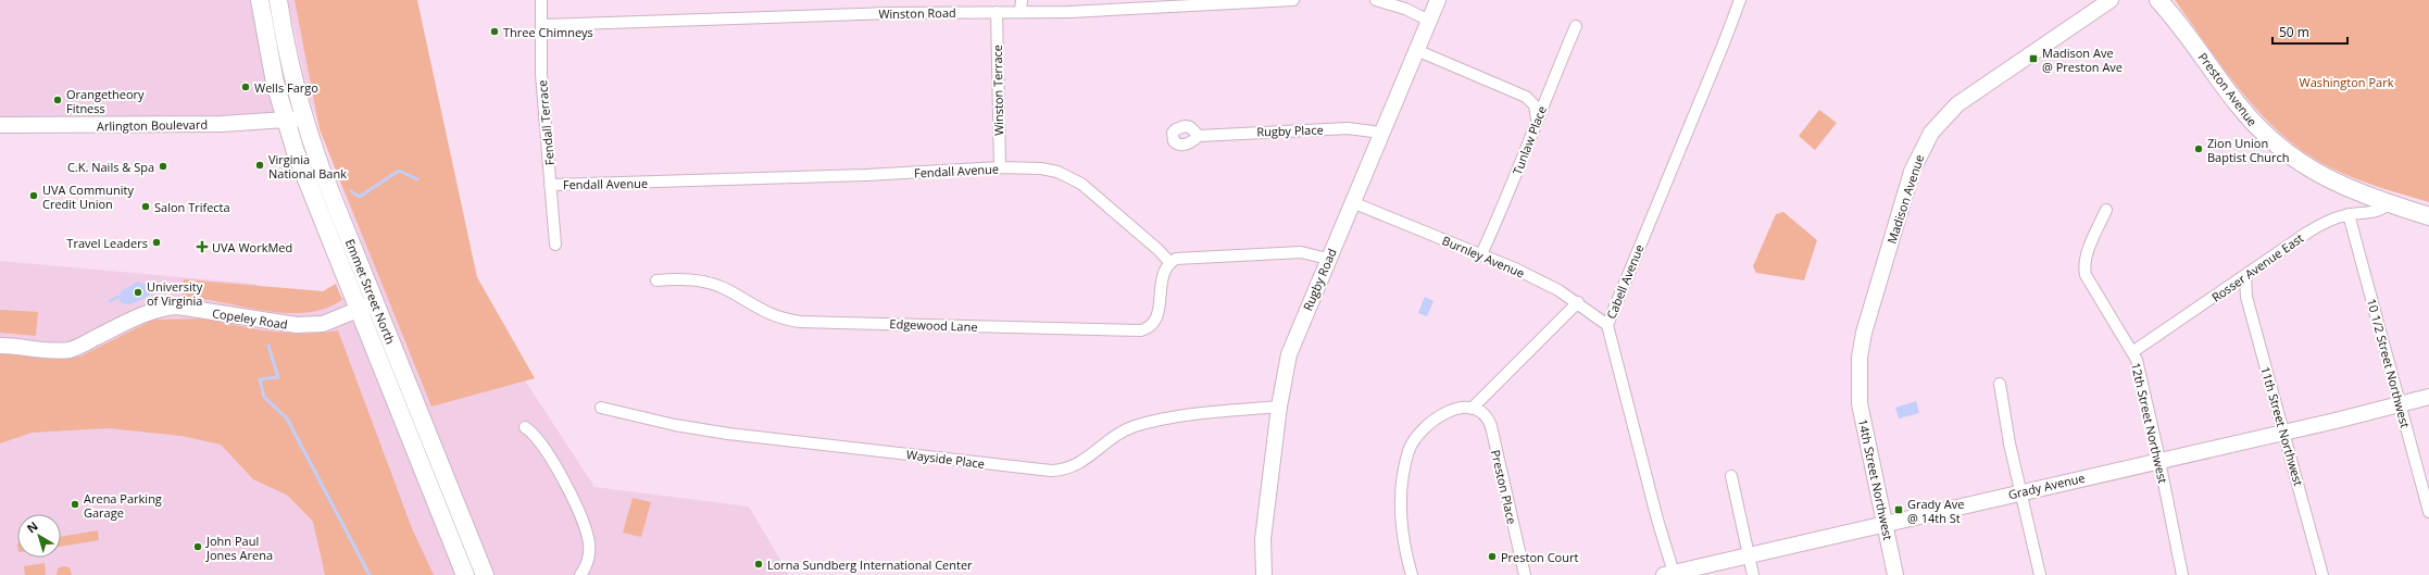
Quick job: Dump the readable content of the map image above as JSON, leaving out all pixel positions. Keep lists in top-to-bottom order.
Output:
{
  "streets": {
    "main road": ["Preston Avenue", "Emmet Street North"],
    "street": [
      "Winston Road",
      "Winston Terrace",
      "Fendall Terrace",
      "Arlington Boulevard",
      "Rugby Place",
      "Tunlaw Place",
      "Fendall Avenue",
      "Madison Avenue",
      "Burnley Avenue",
      "Rosser Avenue East",
      "Rugby Road",
      "Cabell Avenue",
      "Copeley Road",
      "Edgewood Lane",
      "10 1/2 Street Northwest",
      "12th Street Northwest",
      "11th Street Northwest",
      "Wayside Place",
      "14th Street Northwest",
      "Grady Avenue",
      "Preston Place"
    ]
  },
  "crossings": [
    ["Winston Road", "Winston Terrace"],
    ["Winston Road", "Fendall Terrace"],
    ["Preston Avenue", "Rosser Avenue East"],
    ["Winston Terrace", "Fendall Avenue"],
    ["Fendall Terrace", "Fendall Avenue"],
    ["Arlington Boulevard", "Emmet Street North"],
    ["Rugby Place", "Rugby Road"],
    ["Tunlaw Place", "Burnley Avenue"],
    ["Fendall Avenue", "Edgewood Lane"],
    ["Madison Avenue", "14th Street Northwest"],
    ["Burnley Avenue", "Rugby Road"],
    ["Burnley Avenue", "Cabell Avenue"],
    ["Rosser Avenue East", "10 1/2 Street Northwest"],
    ["Rosser Avenue East", "12th Street Northwest"],
    ["Rosser Avenue East", "11th Street Northwest"],
    ["Rugby Road", "Wayside Place"],
    ["Cabell Avenue", "Grady Avenue"],
    ["Emmet Street North", "Copeley Road"],
    ["10 1/2 Street Northwest", "Grady Avenue"],
    ["12th Street Northwest", "Grady Avenue"],
    ["11th Street Northwest", "Grady Avenue"],
    ["14th Street Northwest", "Grady Avenue"]
  ],
  "parks": ["Washington Park"],
  "places": {
    "other": [
      "Three Chimneys",
      "Wells Fargo",
      "Orangetheory Fitness",
      "Zion Union Baptist Church",
      "Virginia National Bank",
      "C.K. Nails & Spa",
      "UVA Community Credit Union",
      "Salon Trifecta",
      "Travel Leaders",
      "University of Virginia",
      "Arena Parking Garage",
      "John Paul Jones Arena",
      "Preston Court",
      "Lorna Sundberg International Center"
    ],
    "transit": ["Madison Ave @ Preston Ave", "Grady Ave @ 14th St"],
    "health": ["UVA WorkMed"]
  },
  "scale_bar": "50 m",
  "north": "top left"
}
